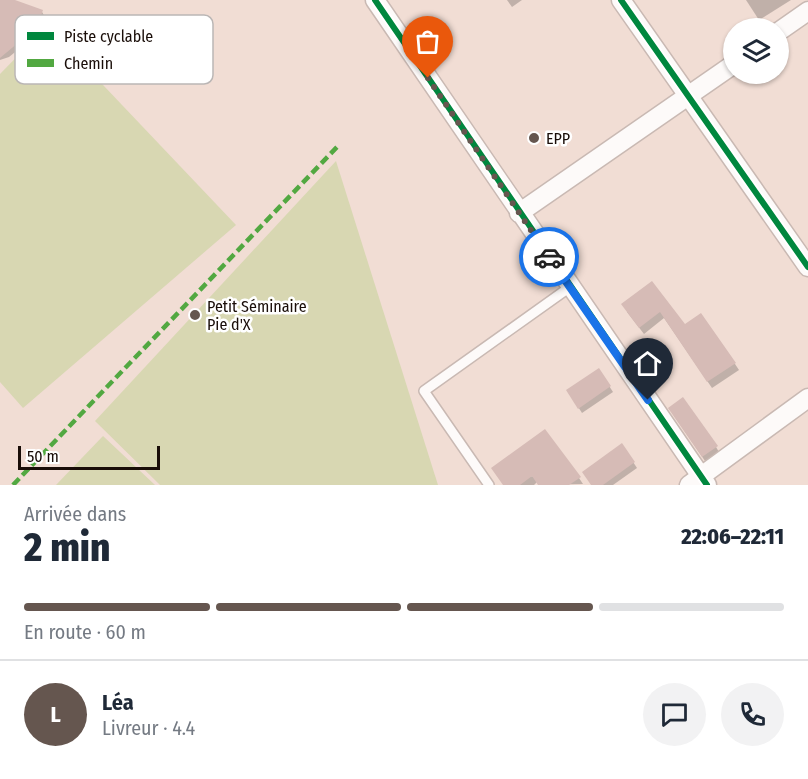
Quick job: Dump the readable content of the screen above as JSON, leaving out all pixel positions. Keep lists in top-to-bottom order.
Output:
{
  "places": ["EPP", "Petit Séminaire Pie d'X"],
  "legend": ["Piste cyclable", "Chemin"],
  "scale_bar": "50 m",
  "page": {
    "scale": "50 m",
    "heading": ["2 min", "Arrivée dans", "22:06–22:11"],
    "panel": ["Léa", "Livreur · 4.4"],
    "bar": "En route · 60 m",
    "round": "L"
  }
}
